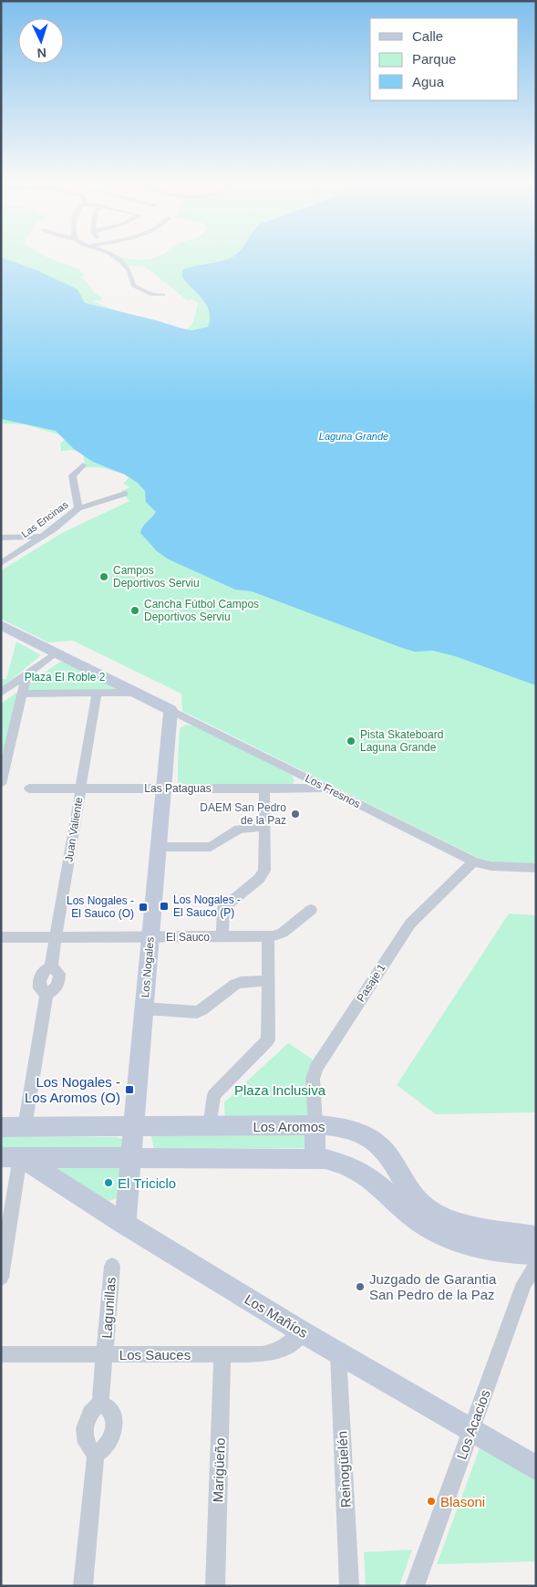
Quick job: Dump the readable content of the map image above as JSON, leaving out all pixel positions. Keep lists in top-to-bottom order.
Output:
{
  "streets": {
    "street": [
      "Las Encinas",
      "Las Pataguas",
      "Los Fresnos",
      "Juan Valiente",
      "El Sauco",
      "Los Nogales",
      "Pasaje 1",
      "Los Aromos",
      "Lagunillas",
      "Los Mañíos",
      "Los Sauces",
      "Los Acacios",
      "Reinogüelén",
      "Marigüeño"
    ]
  },
  "crossings": [
    ["Las Pataguas", "Los Fresnos"],
    ["Las Pataguas", "Juan Valiente"],
    ["Las Pataguas", "Los Nogales"],
    ["Los Fresnos", "Juan Valiente"],
    ["Los Fresnos", "Los Nogales"],
    ["Los Fresnos", "Pasaje 1"],
    ["Juan Valiente", "El Sauco"],
    ["Juan Valiente", "Los Aromos"],
    ["El Sauco", "Los Nogales"],
    ["Los Nogales", "Los Aromos"],
    ["Los Nogales", "Los Mañíos"],
    ["Pasaje 1", "Los Aromos"],
    ["Lagunillas", "Los Sauces"],
    ["Los Mañíos", "Los Sauces"],
    ["Los Mañíos", "Los Acacios"],
    ["Los Mañíos", "Reinogüelén"],
    ["Los Sauces", "Marigüeño"]
  ],
  "water": ["Laguna Grande"],
  "parks": ["Plaza El Roble 2", "Plaza Inclusiva"],
  "places": {
    "other": [
      "Campos Deportivos Serviu",
      "Cancha Fútbol Campos Deportivos Serviu",
      "Pista Skateboard Laguna Grande",
      "DAEM San Pedro de la Paz",
      "El Triciclo",
      "Juzgado de Garantia San Pedro de la Paz",
      "Blasoni"
    ],
    "transit": ["Los Nogales - El Sauco (P)", "Los Nogales - El Sauco (O)", "Los Nogales - Los Aromos (O)"]
  },
  "legend": ["Calle", "Parque", "Agua"],
  "north": "bottom"
}
